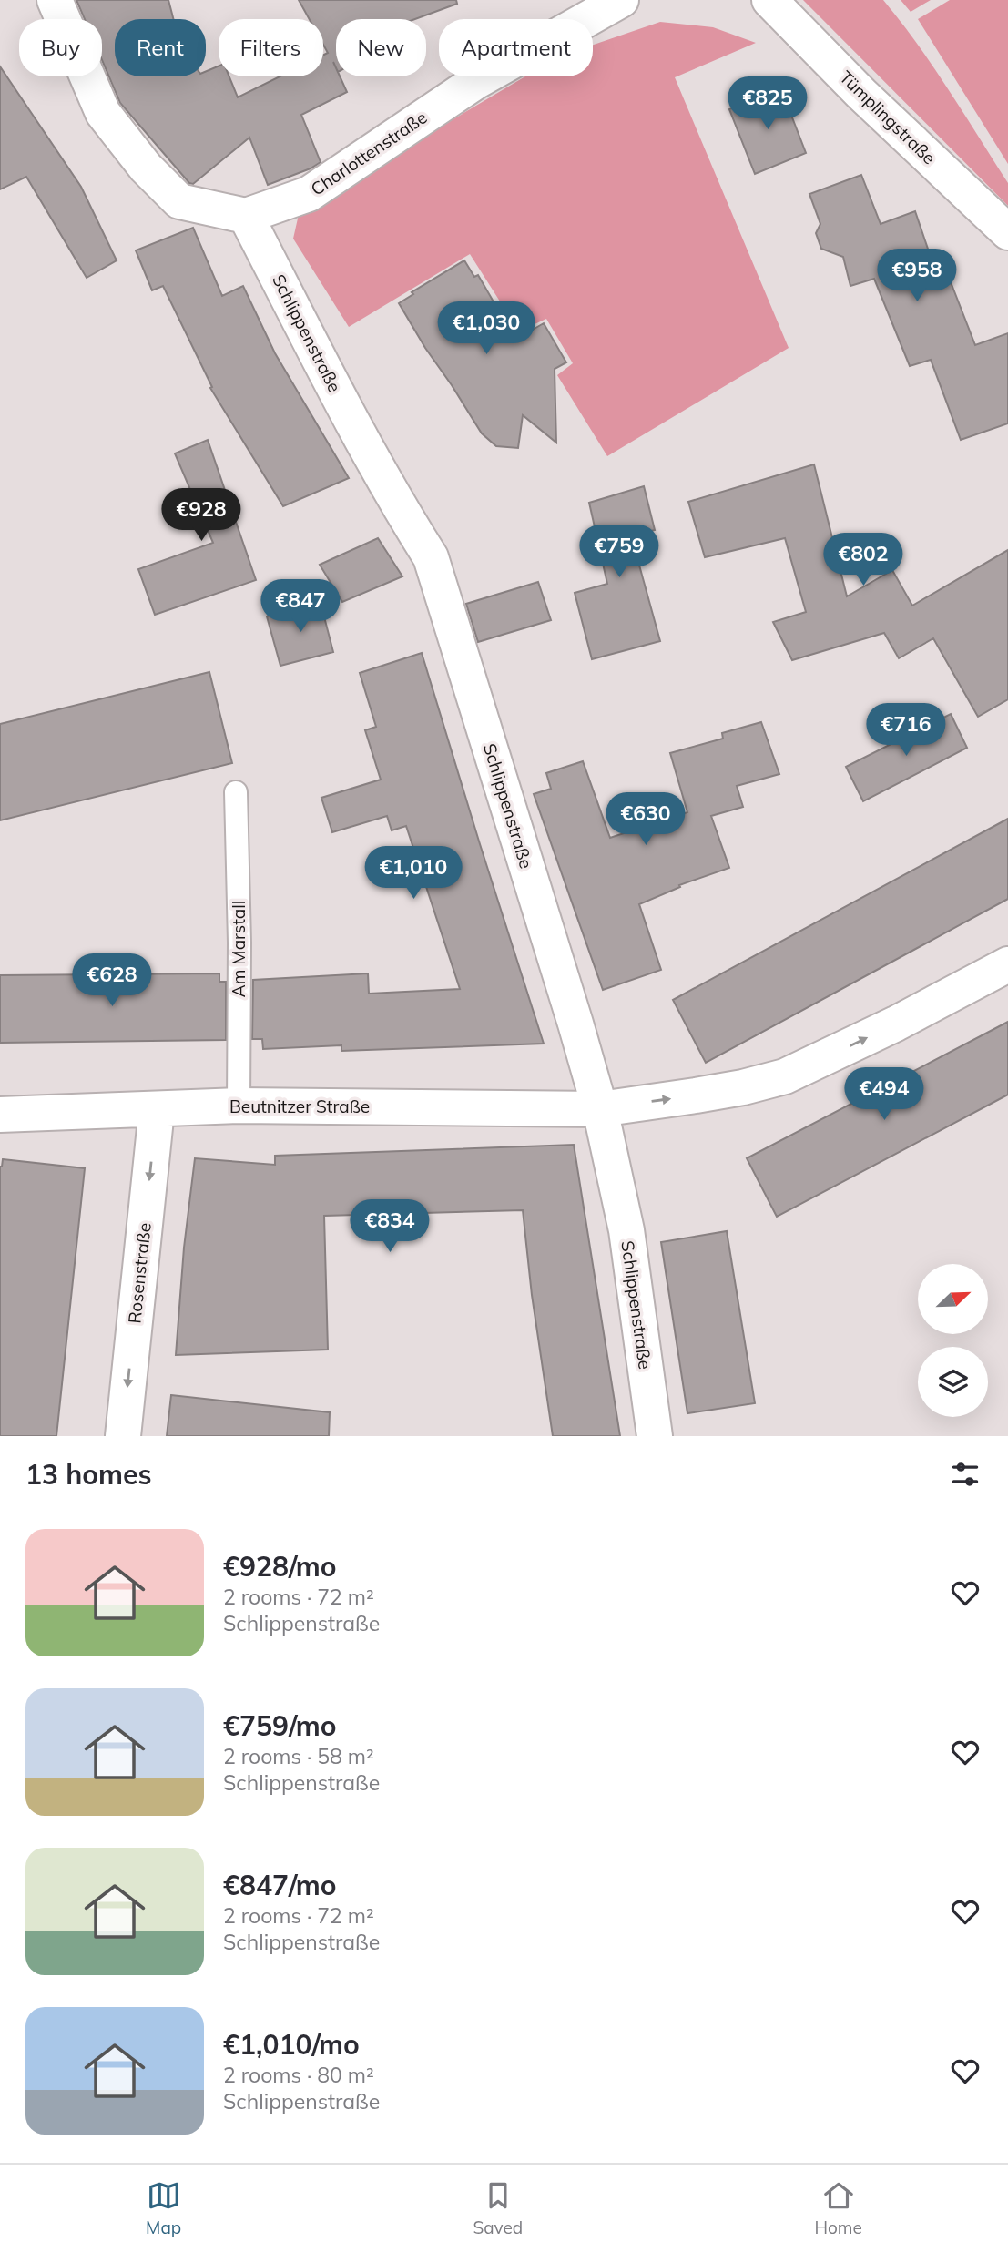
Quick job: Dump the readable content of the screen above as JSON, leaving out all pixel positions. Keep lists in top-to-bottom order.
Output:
{
  "streets": {
    "street": [
      "Tümplingstraße",
      "Charlottenstraße",
      "Schlippenstraße",
      "Beutnitzer Straße",
      "Rosenstraße"
    ],
    "lane": ["Am Marstall"]
  },
  "crossings": [
    ["Charlottenstraße", "Schlippenstraße"],
    ["Schlippenstraße", "Beutnitzer Straße"],
    ["Am Marstall", "Beutnitzer Straße"],
    ["Beutnitzer Straße", "Rosenstraße"]
  ],
  "one_way": ["Beutnitzer Straße", "Rosenstraße"],
  "north": "top right",
  "page": {
    "chip": [
      "Buy",
      "Rent",
      "Filters",
      "New",
      "Apartment"
    ],
    "price": [
      "€825",
      "€958",
      "€1,030",
      "€928",
      "€759",
      "€802",
      "€847",
      "€716",
      "€630",
      "€1,010",
      "€628",
      "€494",
      "€834"
    ],
    "heading": "13 homes",
    "list": [
      {
        "name": "€928/mo",
        "note": "2 rooms · 72 m² · Schlippenstraße"
      },
      {
        "name": "€759/mo",
        "note": "2 rooms · 58 m² · Schlippenstraße"
      },
      {
        "name": "€847/mo",
        "note": "2 rooms · 72 m² · Schlippenstraße"
      },
      {
        "name": "€1,010/mo",
        "note": "2 rooms · 80 m² · Schlippenstraße"
      }
    ],
    "tabs": ["Map", "Saved", "Home"]
  }
}
